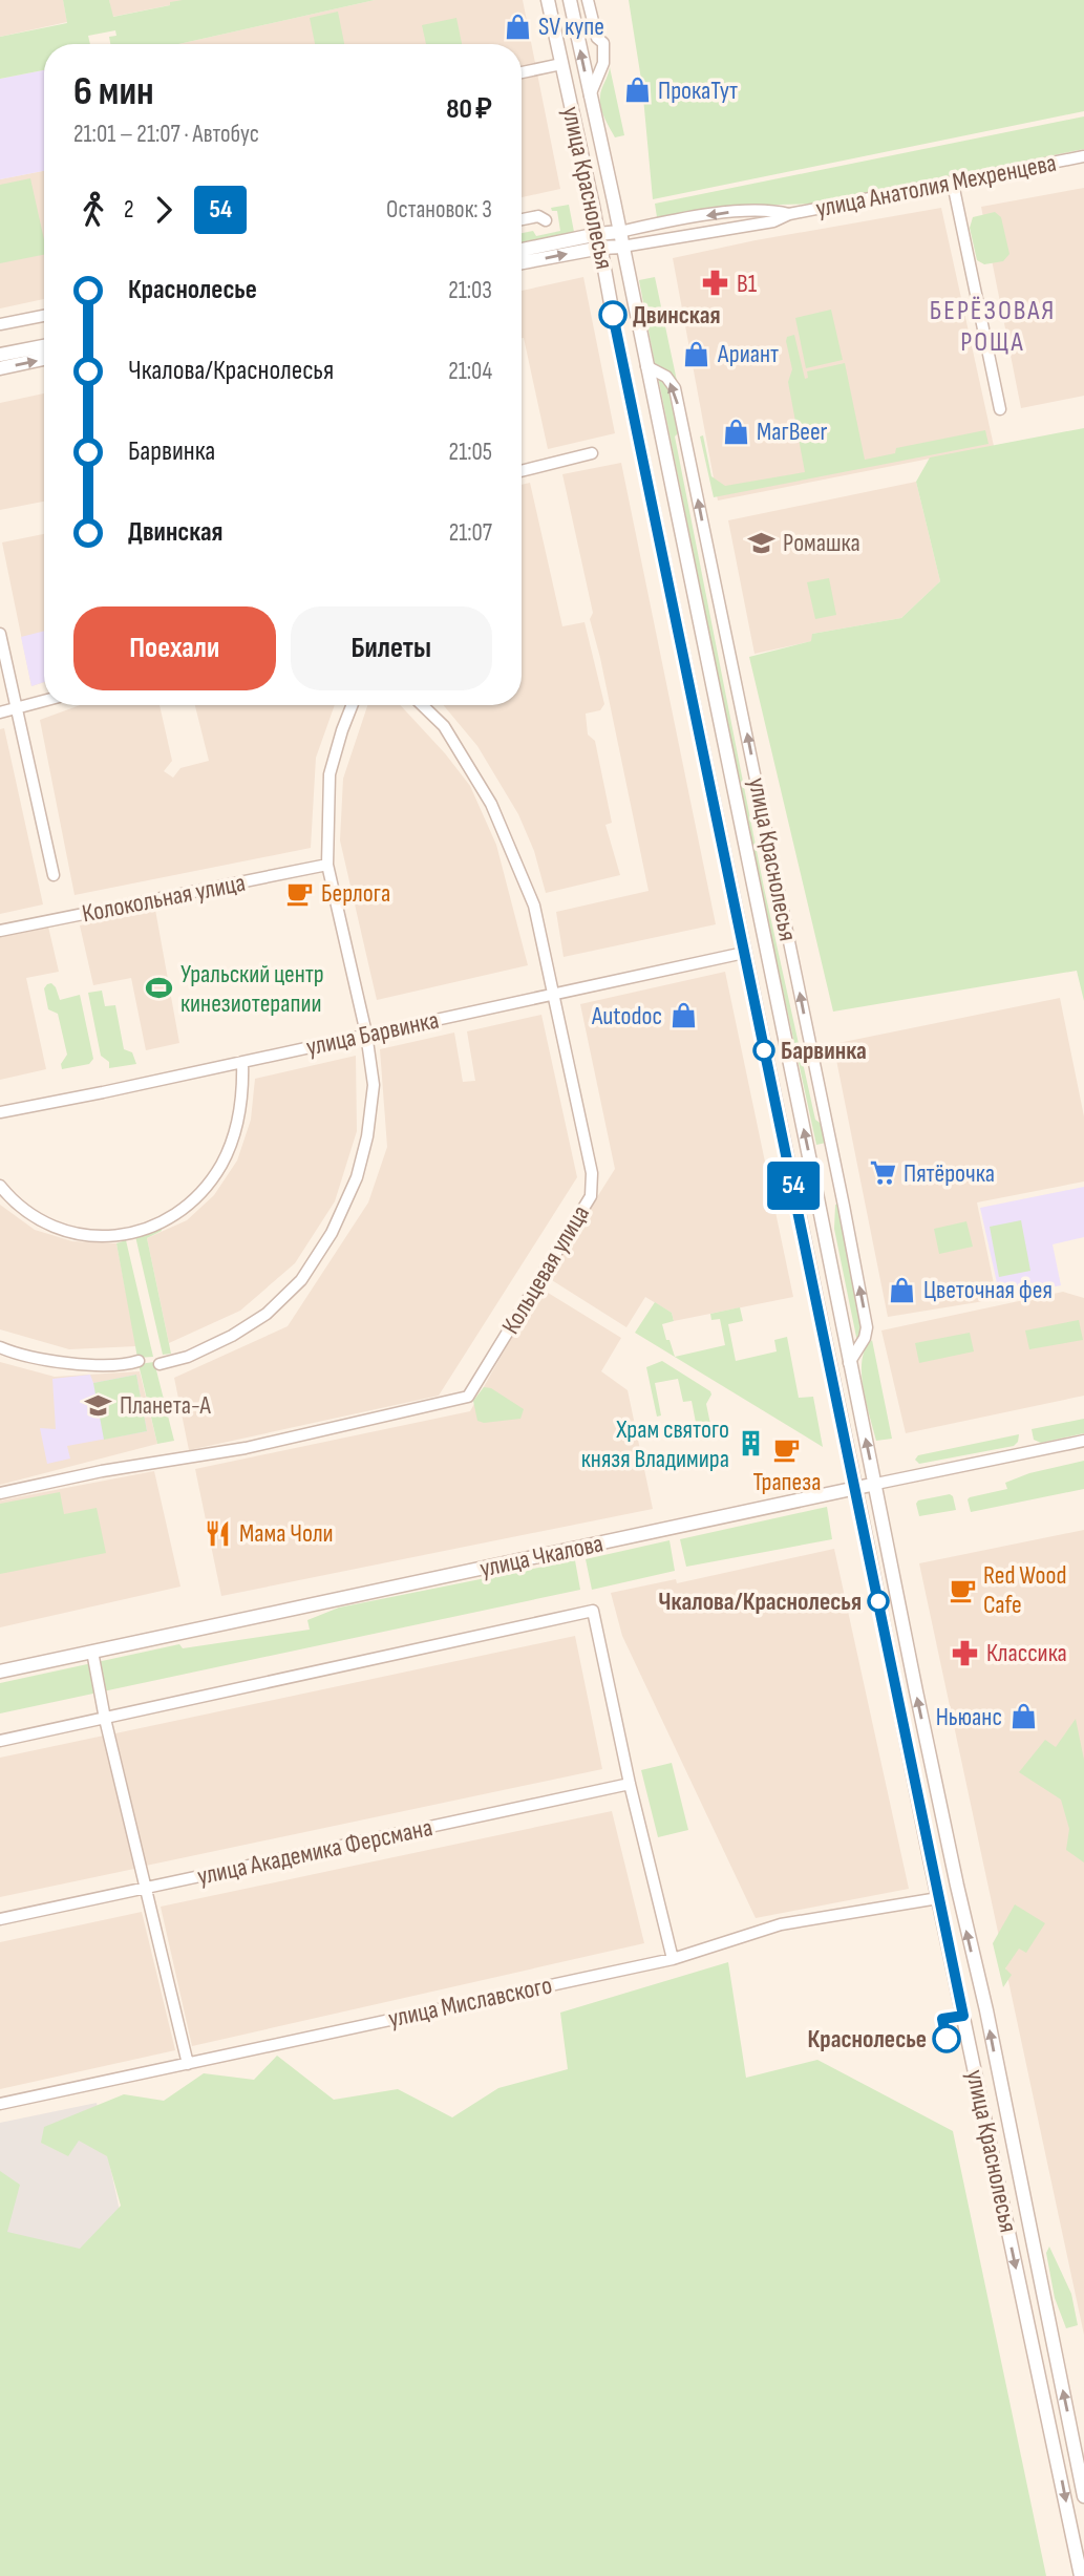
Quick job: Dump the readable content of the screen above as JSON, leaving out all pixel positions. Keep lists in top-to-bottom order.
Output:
{
  "streets": {
    "street": [
      "улица Анатолия Мехренцева",
      "улица Краснолесья",
      "Колокольная улица",
      "улица Барвинка",
      "Кольцевая улица",
      "улица Чкалова",
      "улица Академика Ферсмана",
      "улица Миславского"
    ]
  },
  "crossings": [
    ["улица Анатолия Мехренцева", "улица Краснолесья"],
    ["улица Краснолесья", "улица Барвинка"],
    ["улица Краснолесья", "улица Чкалова"],
    ["улица Краснолесья", "улица Миславского"],
    ["улица Барвинка", "Кольцевая улица"]
  ],
  "districts": ["БЕРЁЗОВАЯ РОЩА"],
  "places": {
    "shop": [
      "SV купе",
      "ПрокаТут",
      "Ариант",
      "МагBeer",
      "Autodoc",
      "Цветочная фея",
      "Ньюанс"
    ],
    "pharmacy": ["B1", "Классика"],
    "other": [
      "Двинская",
      "Барвинка",
      "Чкалова/Краснолесья",
      "Краснолесье"
    ],
    "school or university": ["Ромашка", "Планета-А"],
    "cafe": ["Берлога", "Трапеза", "Red Wood Cafe"],
    "sports": ["Уральский центр кинезиотерапии"],
    "supermarket": ["Пятёрочка"],
    "building": ["Храм святого князя Владимира"],
    "restaurant": ["Мама Чоли"]
  },
  "lines": ["bus line 54"],
  "page": {
    "on_map": "54",
    "heading": ["6 мин", "21:01 – 21:07 · Автобус", "80 ₽"],
    "legs": ["2", "54", "Остановок: 3"],
    "list": [
      {
        "name": "Краснолесье",
        "value": "21:03"
      },
      {
        "name": "Чкалова/Краснолесья",
        "value": "21:04"
      },
      {
        "name": "Барвинка",
        "value": "21:05"
      },
      {
        "name": "Двинская",
        "value": "21:07"
      }
    ],
    "buttons": ["Поехали", "Билеты"]
  }
}
